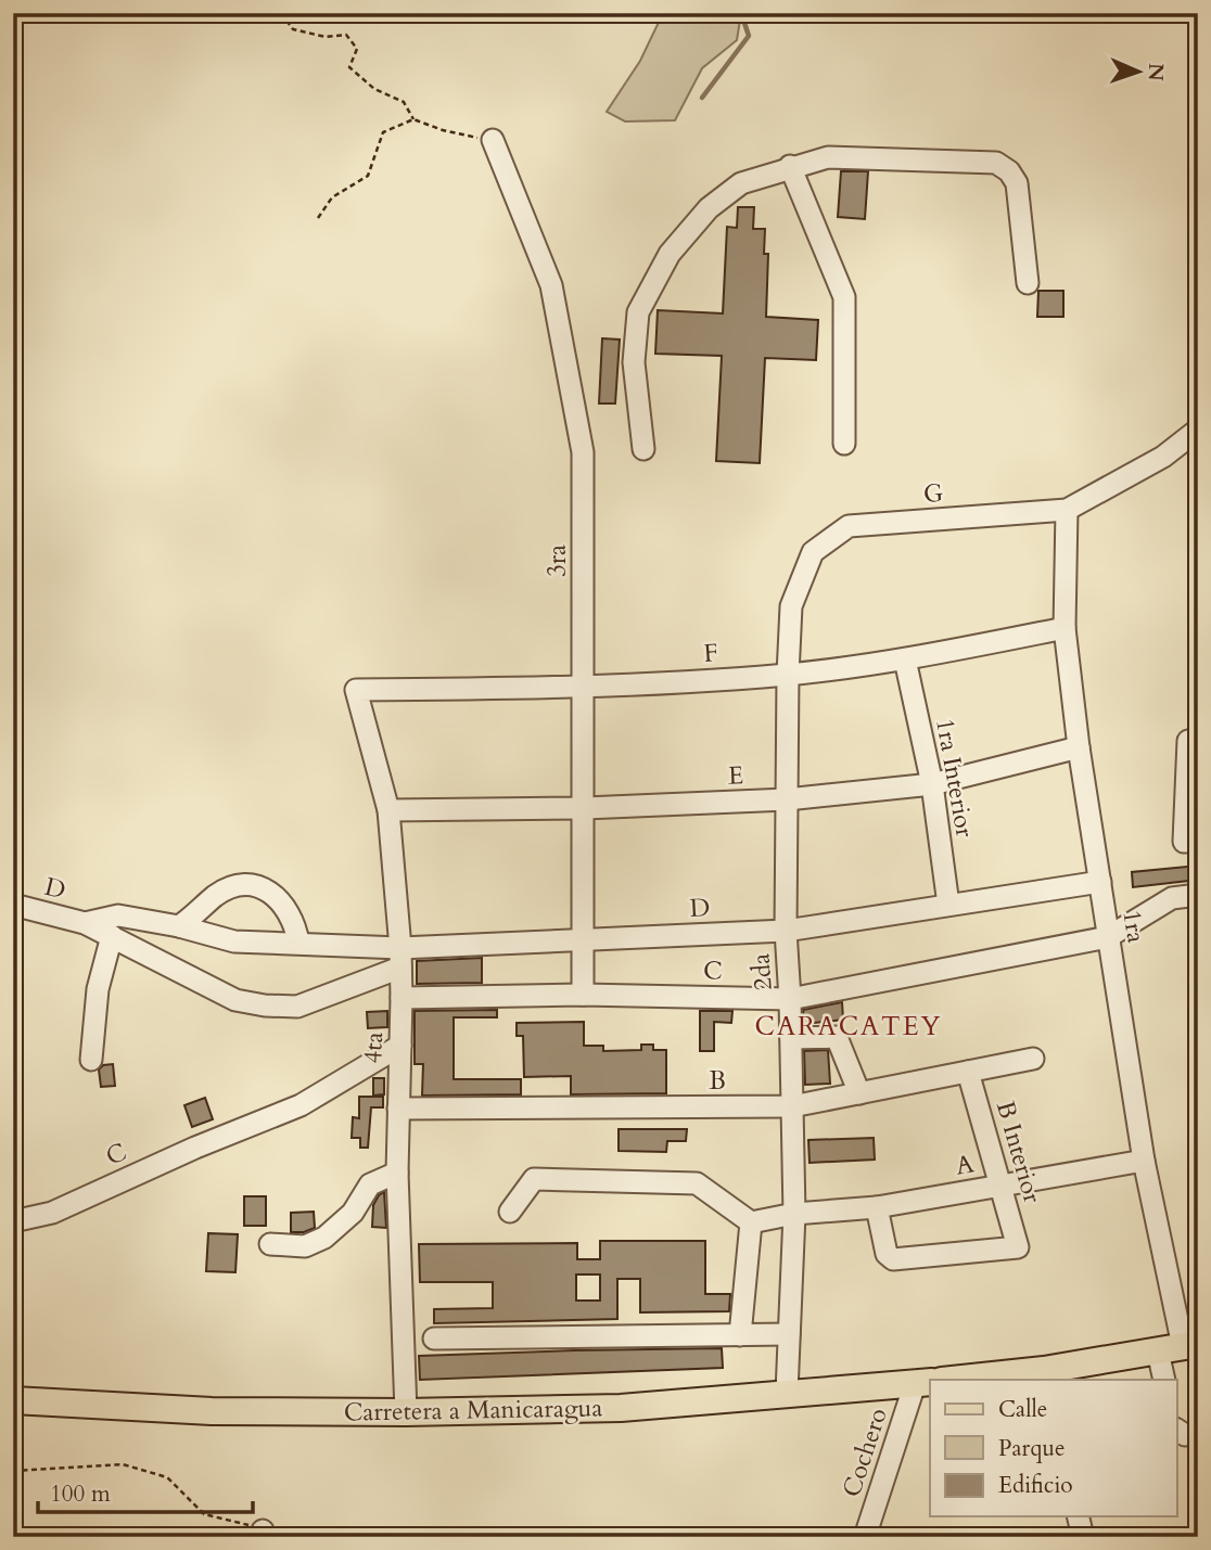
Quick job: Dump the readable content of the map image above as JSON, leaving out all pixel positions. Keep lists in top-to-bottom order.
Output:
{
  "streets": {
    "main road": ["Carretera a Manicaragua"],
    "street": [
      "G",
      "3ra",
      "F",
      "E",
      "1ra Interior",
      "D",
      "1ra",
      "C",
      "2da",
      "4ta",
      "B",
      "B Interior",
      "A",
      "Cochero"
    ]
  },
  "crossings": [
    ["G", "1ra"],
    ["G", "2da"],
    ["3ra", "F"],
    ["3ra", "E"],
    ["3ra", "D"],
    ["3ra", "C"],
    ["F", "1ra Interior"],
    ["F", "1ra"],
    ["F", "2da"],
    ["F", "4ta"],
    ["E", "1ra Interior"],
    ["E", "1ra"],
    ["E", "2da"],
    ["E", "4ta"],
    ["1ra Interior", "D"],
    ["D", "1ra"],
    ["D", "2da"],
    ["D", "4ta"],
    ["1ra", "C"],
    ["1ra", "A"],
    ["C", "2da"],
    ["C", "4ta"],
    ["2da", "B"],
    ["2da", "A"],
    ["2da", "Carretera a Manicaragua"],
    ["4ta", "B"],
    ["4ta", "Carretera a Manicaragua"],
    ["B", "B Interior"],
    ["B Interior", "A"],
    ["Carretera a Manicaragua", "Cochero"]
  ],
  "districts": ["CARACATEY"],
  "legend": ["Calle", "Parque", "Edificio"],
  "scale_bar": "100 m",
  "north": "right"
}
